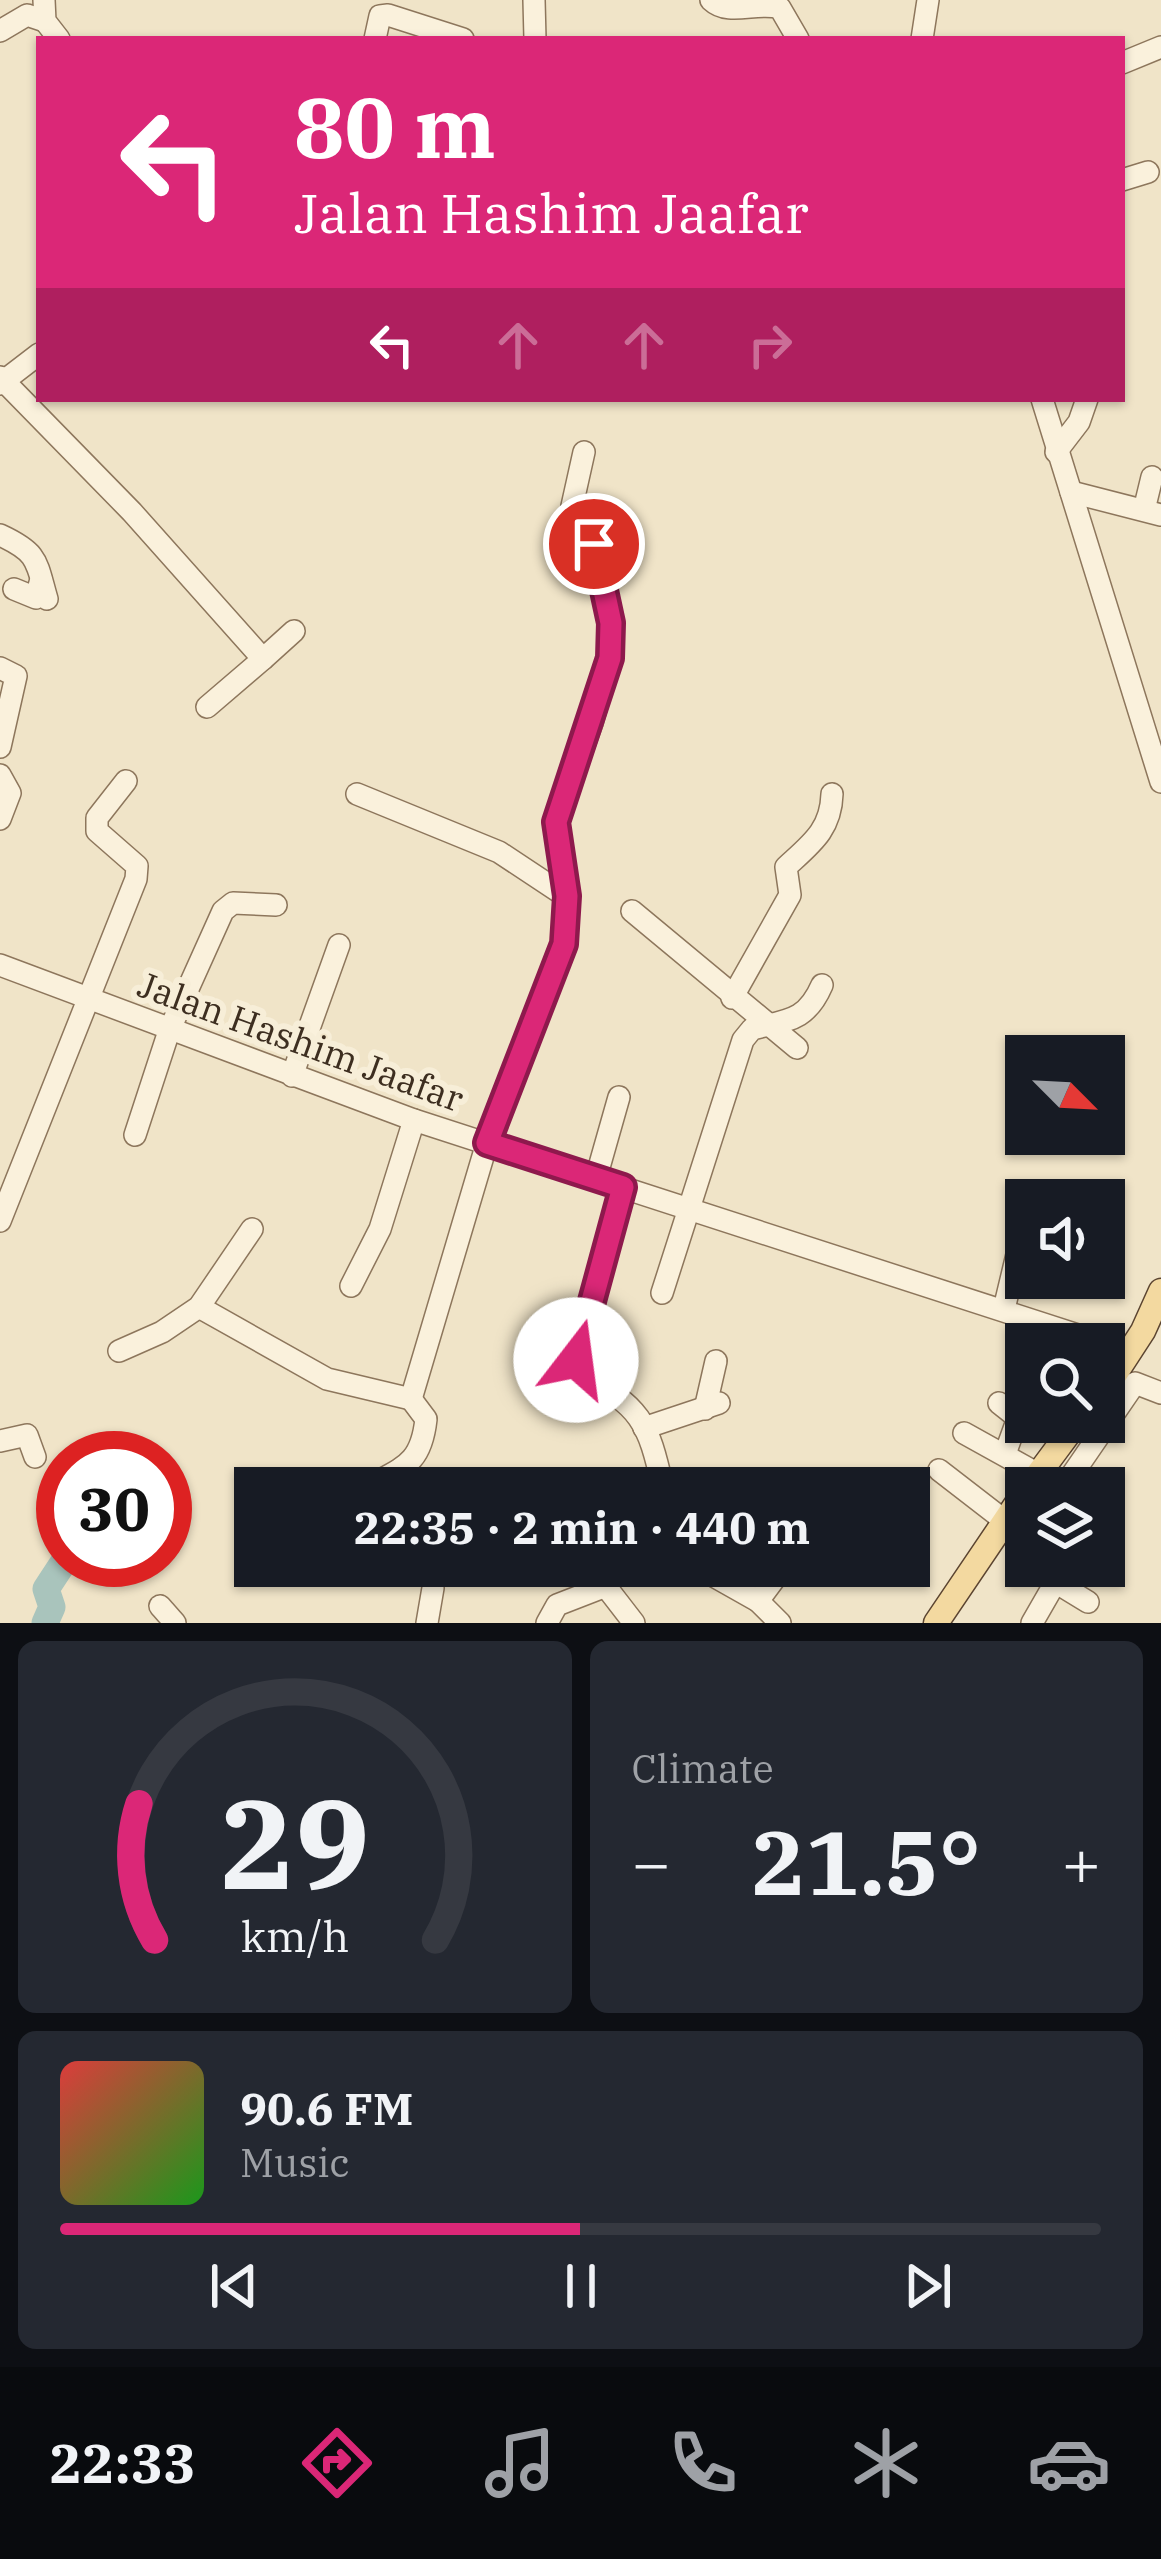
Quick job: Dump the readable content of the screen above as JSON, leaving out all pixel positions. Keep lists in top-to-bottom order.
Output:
{
  "streets": {
    "street": ["Jalan Hashim Jaafar"]
  },
  "north": "bottom right",
  "page": {
    "turn": ["80 m", "Jalan Hashim Jaafar"],
    "limit": "30",
    "trip": "22:35 · 2 min · 440 m",
    "tile": "Climate",
    "heat": ["−", "21.5°", "+"],
    "song": ["90.6 FM", "Music"],
    "tabs": "22:33",
    "gauge": ["29", "km/h"]
  }
}
